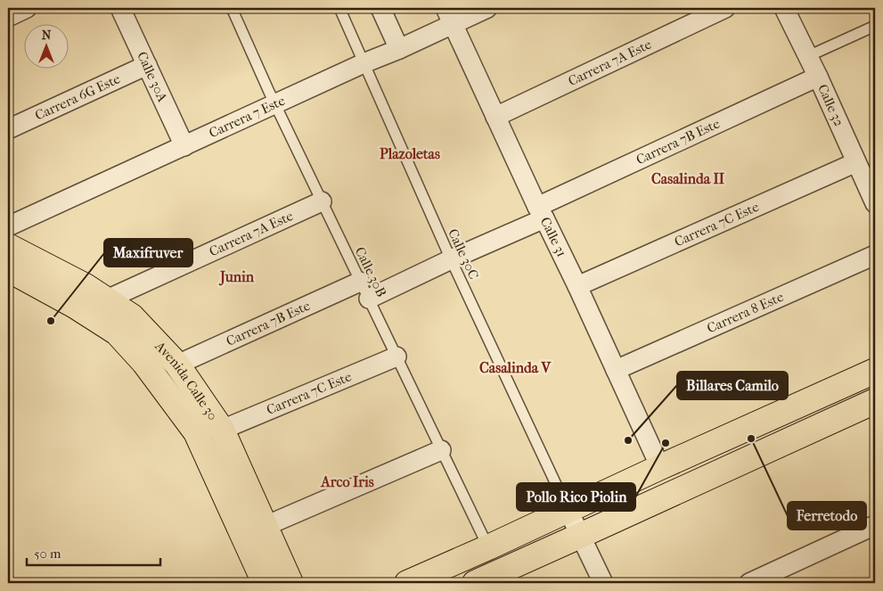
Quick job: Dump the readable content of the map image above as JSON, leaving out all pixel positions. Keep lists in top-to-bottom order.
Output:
{
  "streets": {
    "main road": ["Avenida Calle 30"],
    "street": [
      "Carrera 7A Este",
      "Calle 30A",
      "Carrera 6G Este",
      "Calle 32",
      "Carrera 7 Este",
      "Carrera 7B Este",
      "Carrera 7C Este",
      "Calle 31",
      "Carrera 8 Este"
    ],
    "lane": ["Calle 30C", "Calle 30B"]
  },
  "crossings": [
    ["Carrera 7A Este", "Calle 31"],
    ["Carrera 7A Este", "Calle 30B"],
    ["Carrera 7A Este", "Avenida Calle 30"],
    ["Calle 30A", "Carrera 6G Este"],
    ["Calle 30A", "Carrera 7 Este"],
    ["Calle 32", "Carrera 7B Este"],
    ["Calle 32", "Carrera 7C Este"],
    ["Carrera 7 Este", "Calle 31"],
    ["Carrera 7 Este", "Calle 30C"],
    ["Carrera 7 Este", "Calle 30B"],
    ["Carrera 7B Este", "Calle 31"],
    ["Carrera 7B Este", "Calle 30C"],
    ["Carrera 7B Este", "Calle 30B"],
    ["Carrera 7B Este", "Avenida Calle 30"],
    ["Carrera 7C Este", "Calle 31"],
    ["Carrera 7C Este", "Calle 30B"],
    ["Carrera 7C Este", "Avenida Calle 30"],
    ["Calle 31", "Carrera 8 Este"]
  ],
  "districts": [
    "Plazoletas",
    "Casalinda II",
    "Junin",
    "Casalinda V",
    "Arco Iris"
  ],
  "places": [
    "Maxifruver",
    "Ferretodo",
    "Billares Camilo",
    "Pollo Rico Piolin"
  ],
  "scale_bar": "50 m",
  "north": "top"
}
